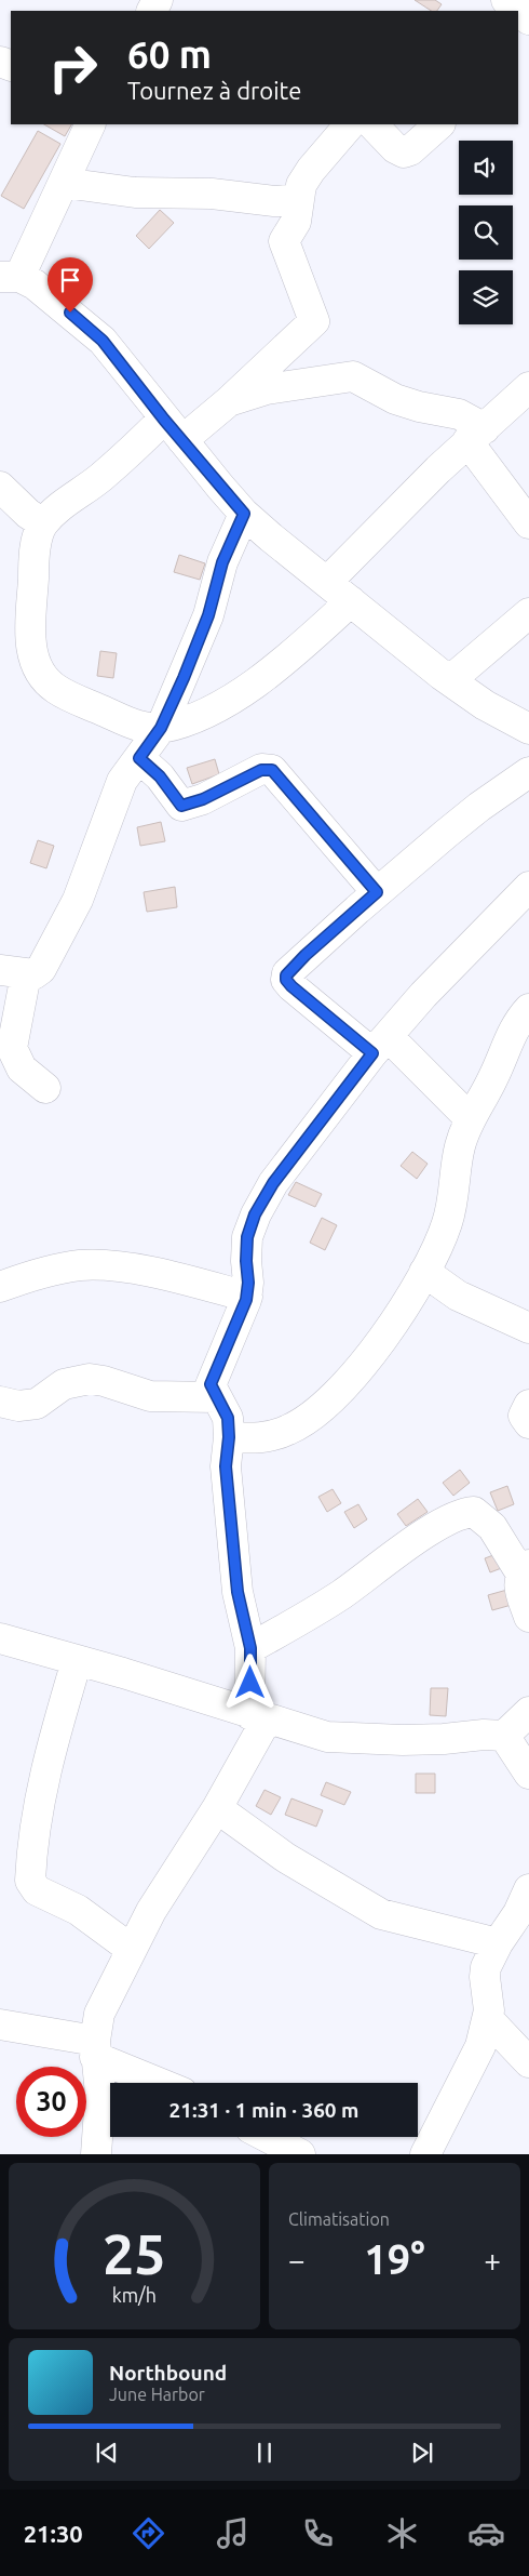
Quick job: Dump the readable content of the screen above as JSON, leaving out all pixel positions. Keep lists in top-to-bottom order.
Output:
{
  "page": {
    "turn": ["60 m", "Tournez à droite"],
    "limit": "30",
    "trip": "21:31 · 1 min · 360 m",
    "tile": "Climatisation",
    "heat": ["−", "19°", "+"],
    "song": ["Northbound", "June Harbor"],
    "tabs": "21:30",
    "gauge": ["25", "km/h"]
  }
}
